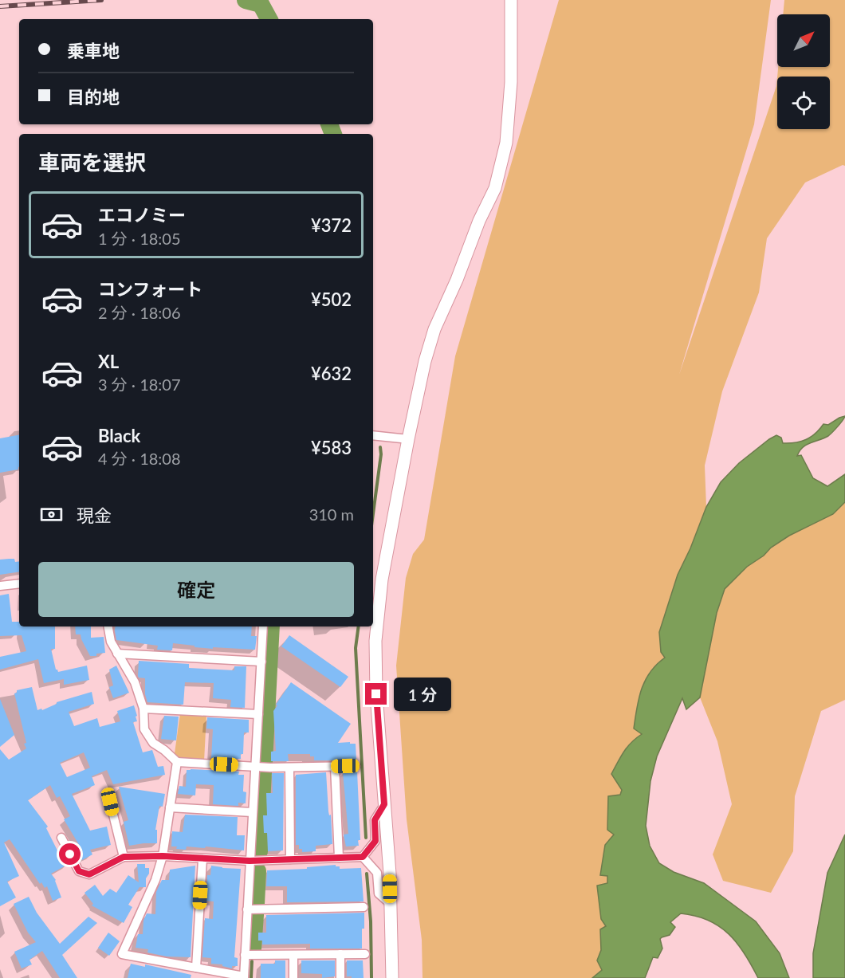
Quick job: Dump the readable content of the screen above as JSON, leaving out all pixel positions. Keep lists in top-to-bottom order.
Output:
{
  "north": "top right",
  "page": {
    "banner": ["乗車地", "目的地"],
    "heading": "車両を選択",
    "list": [
      {
        "name": "エコノミー",
        "note": "1 分 · 18:05",
        "value": "¥372"
      },
      {
        "name": "コンフォート",
        "note": "2 分 · 18:06",
        "value": "¥502"
      },
      {
        "name": "XL",
        "note": "3 分 · 18:07",
        "value": "¥632"
      },
      {
        "name": "Black",
        "note": "4 分 · 18:08",
        "value": "¥583"
      }
    ],
    "pay": ["現金", "310 m"],
    "buttons": "確定",
    "bubble": "1 分"
  }
}
